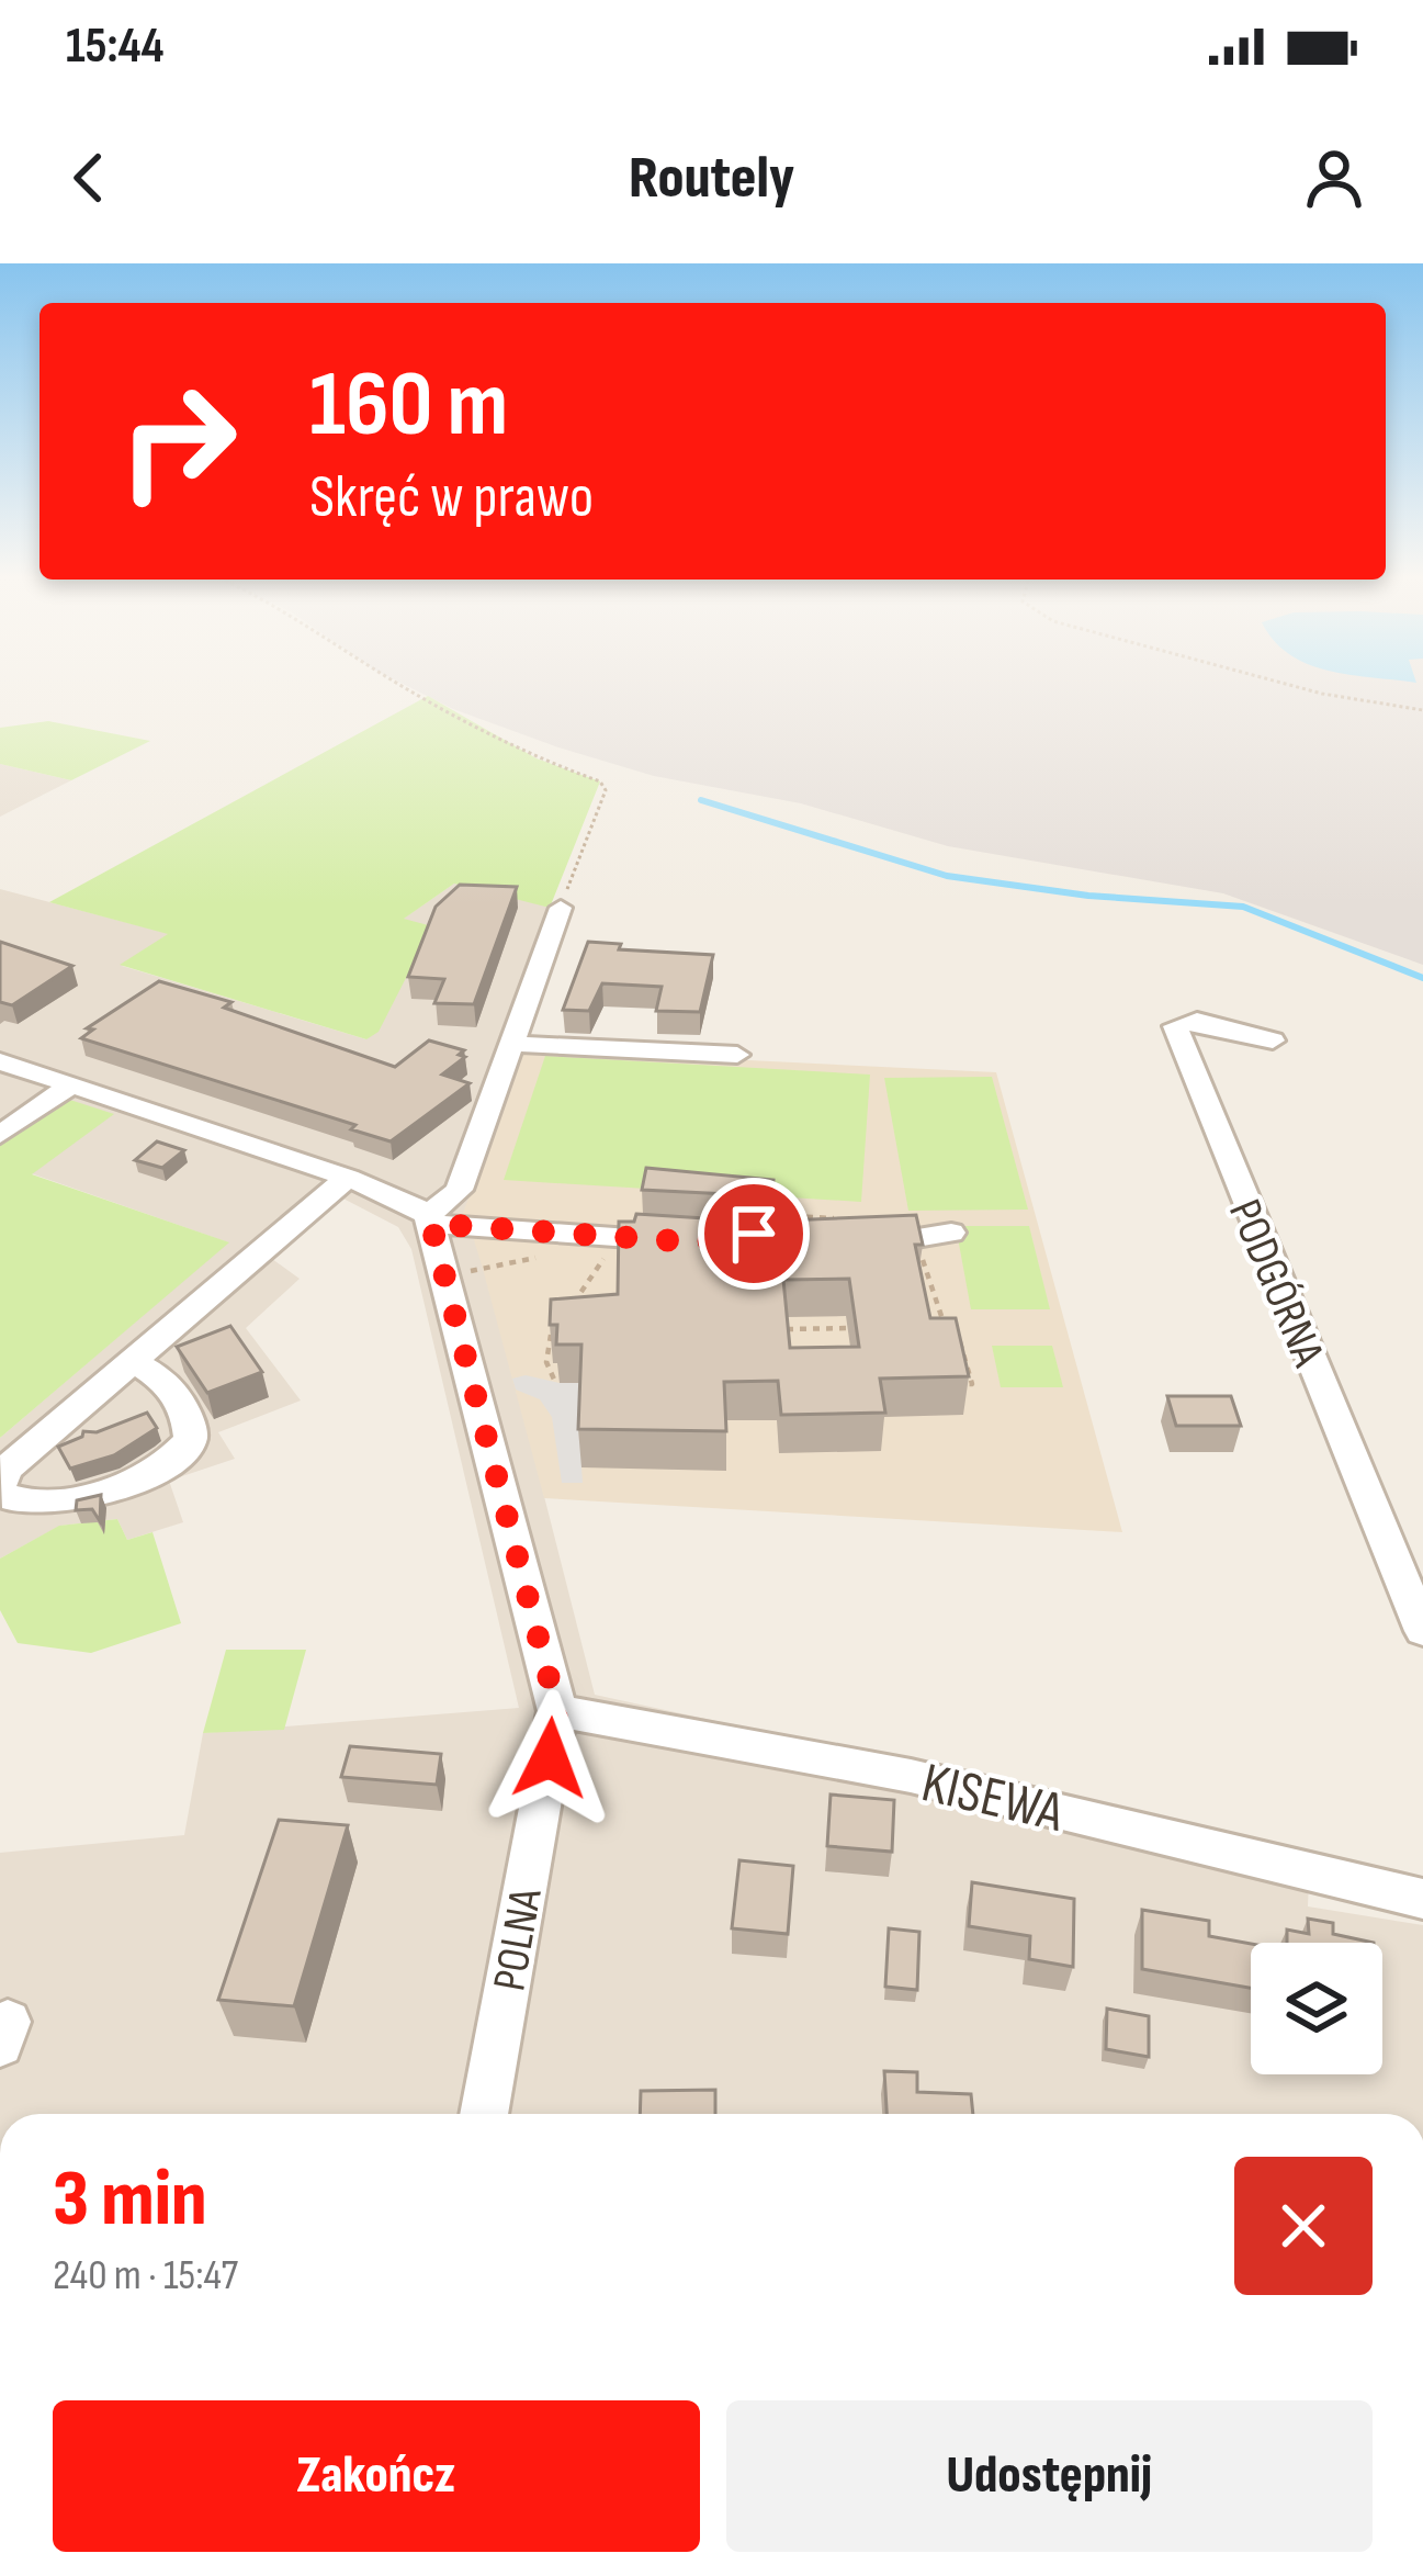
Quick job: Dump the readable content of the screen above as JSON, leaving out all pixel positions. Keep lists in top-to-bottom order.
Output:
{
  "streets": {
    "street": ["PODGÓRNA", "KISEWA", "POLNA"]
  },
  "crossings": [
    ["KISEWA", "POLNA"]
  ],
  "page": {
    "status": "15:44",
    "header": "Routely",
    "turn": ["160 m", "Skręć w prawo"],
    "heading": ["3 min", "240 m · 15:47"],
    "buttons": ["Zakończ", "Udostępnij"]
  }
}
